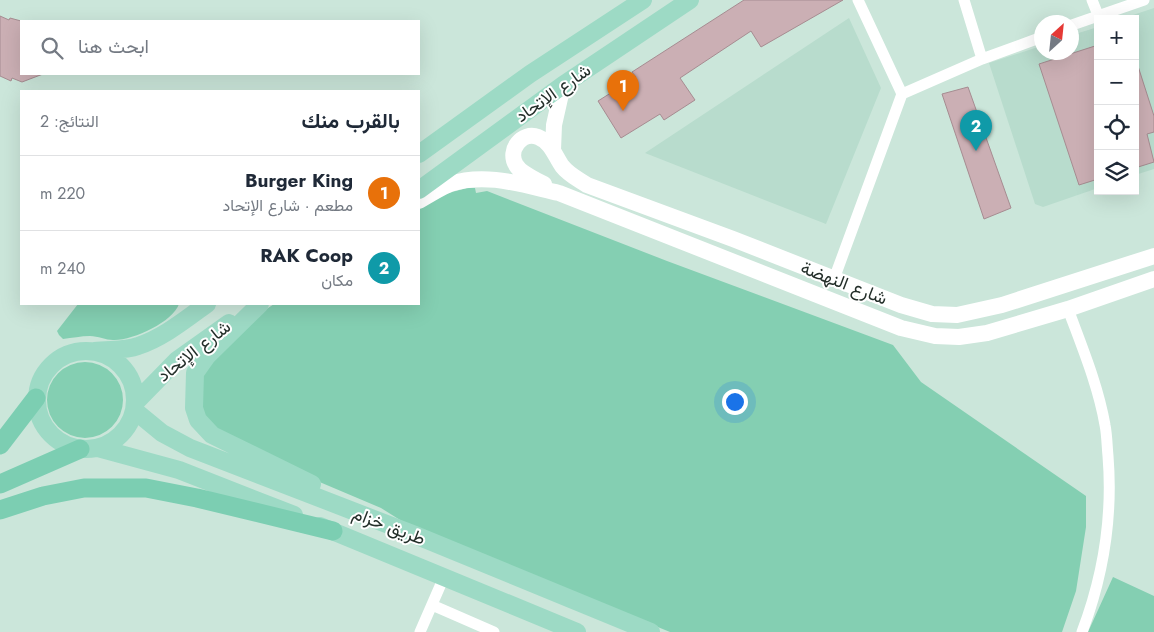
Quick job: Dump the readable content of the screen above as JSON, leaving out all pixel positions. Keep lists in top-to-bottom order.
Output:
{
  "streets": {
    "main road": ["شارع الإتحاد", "شارع النهضة", "طريق خزام"]
  },
  "crossings": [
    ["شارع الإتحاد", "طريق خزام"]
  ],
  "north": "top right",
  "page": {
    "map_buttons": ["+", "−"],
    "search": "ابحث هنا",
    "pins": ["1", "2"],
    "heading": ["بالقرب منك", "النتائج: 2"],
    "list": [
      {
        "mark": "1",
        "name": "Burger King",
        "note": "مطعم · شارع الإتحاد",
        "value": "220 m"
      },
      {
        "mark": "2",
        "name": "RAK Coop",
        "note": "مكان",
        "value": "240 m"
      }
    ]
  }
}
